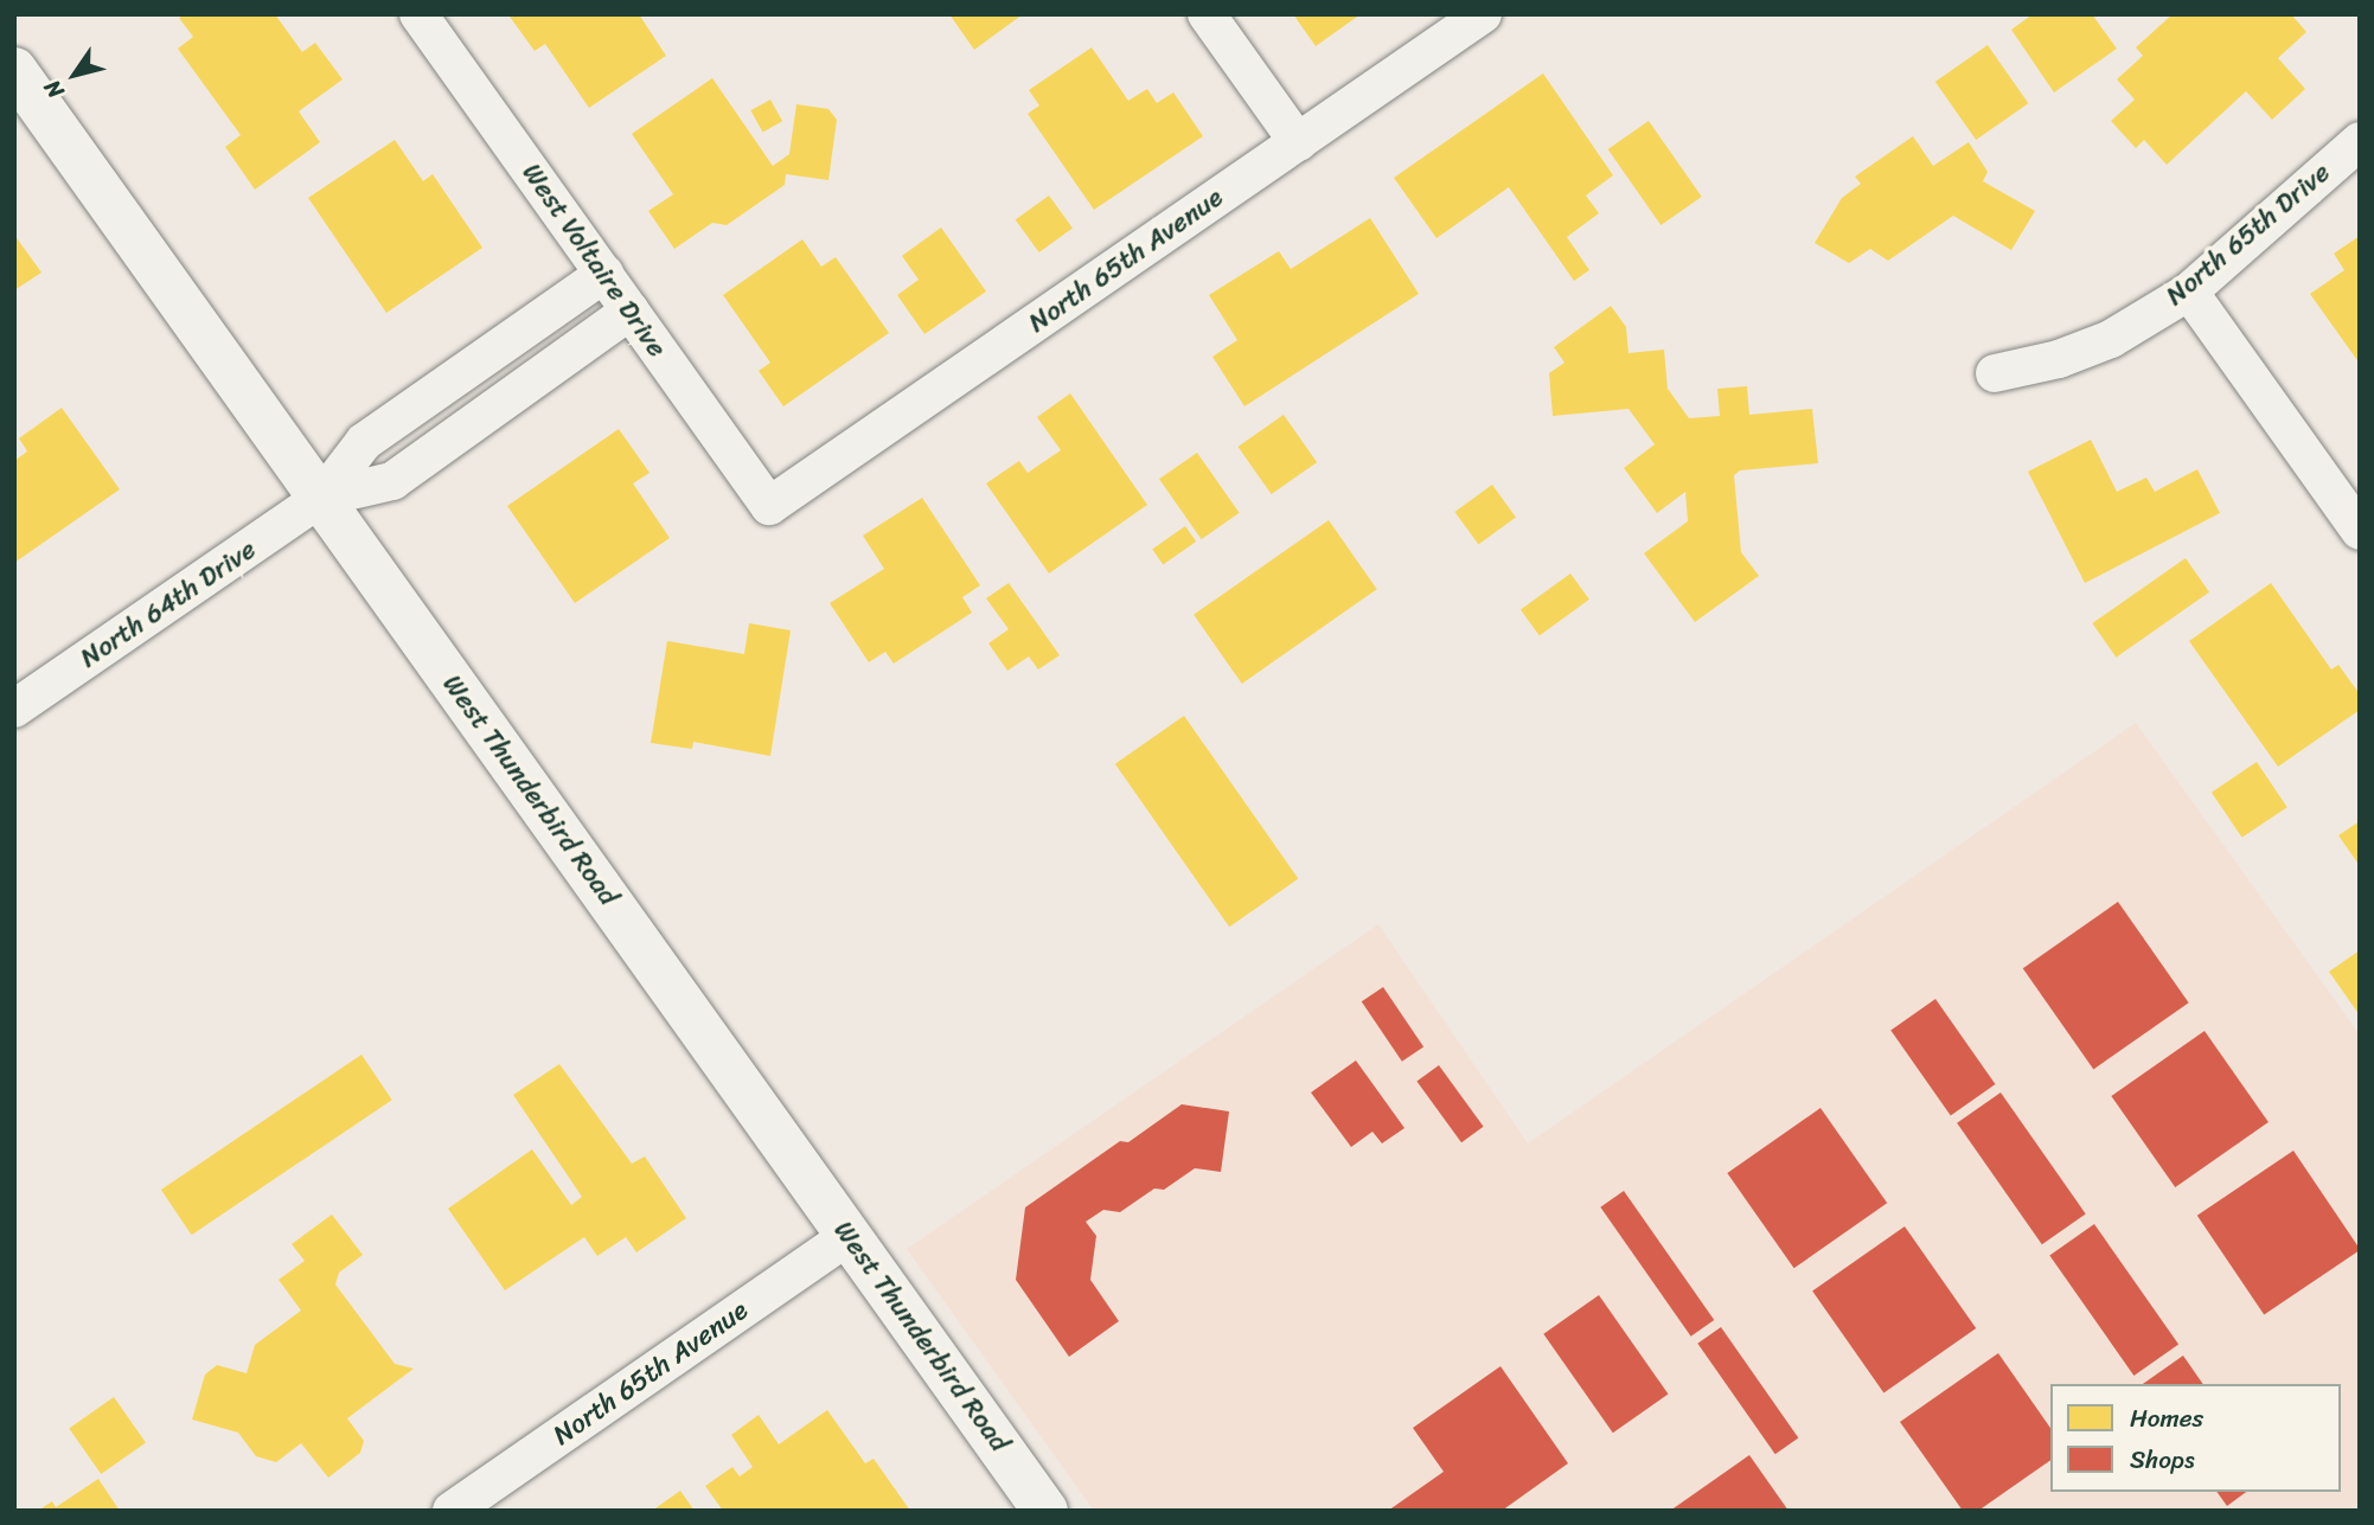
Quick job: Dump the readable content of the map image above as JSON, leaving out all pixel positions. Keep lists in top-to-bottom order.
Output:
{
  "streets": {
    "main road": ["West Thunderbird Road"],
    "street": [
      "North 65th Drive",
      "West Voltaire Drive",
      "North 65th Avenue",
      "North 64th Drive"
    ]
  },
  "crossings": [
    ["West Voltaire Drive", "North 65th Avenue"],
    ["West Voltaire Drive", "North 64th Drive"],
    ["North 65th Avenue", "West Thunderbird Road"],
    ["North 64th Drive", "West Thunderbird Road"]
  ],
  "legend": ["Homes", "Shops"],
  "north": "bottom left"
}
